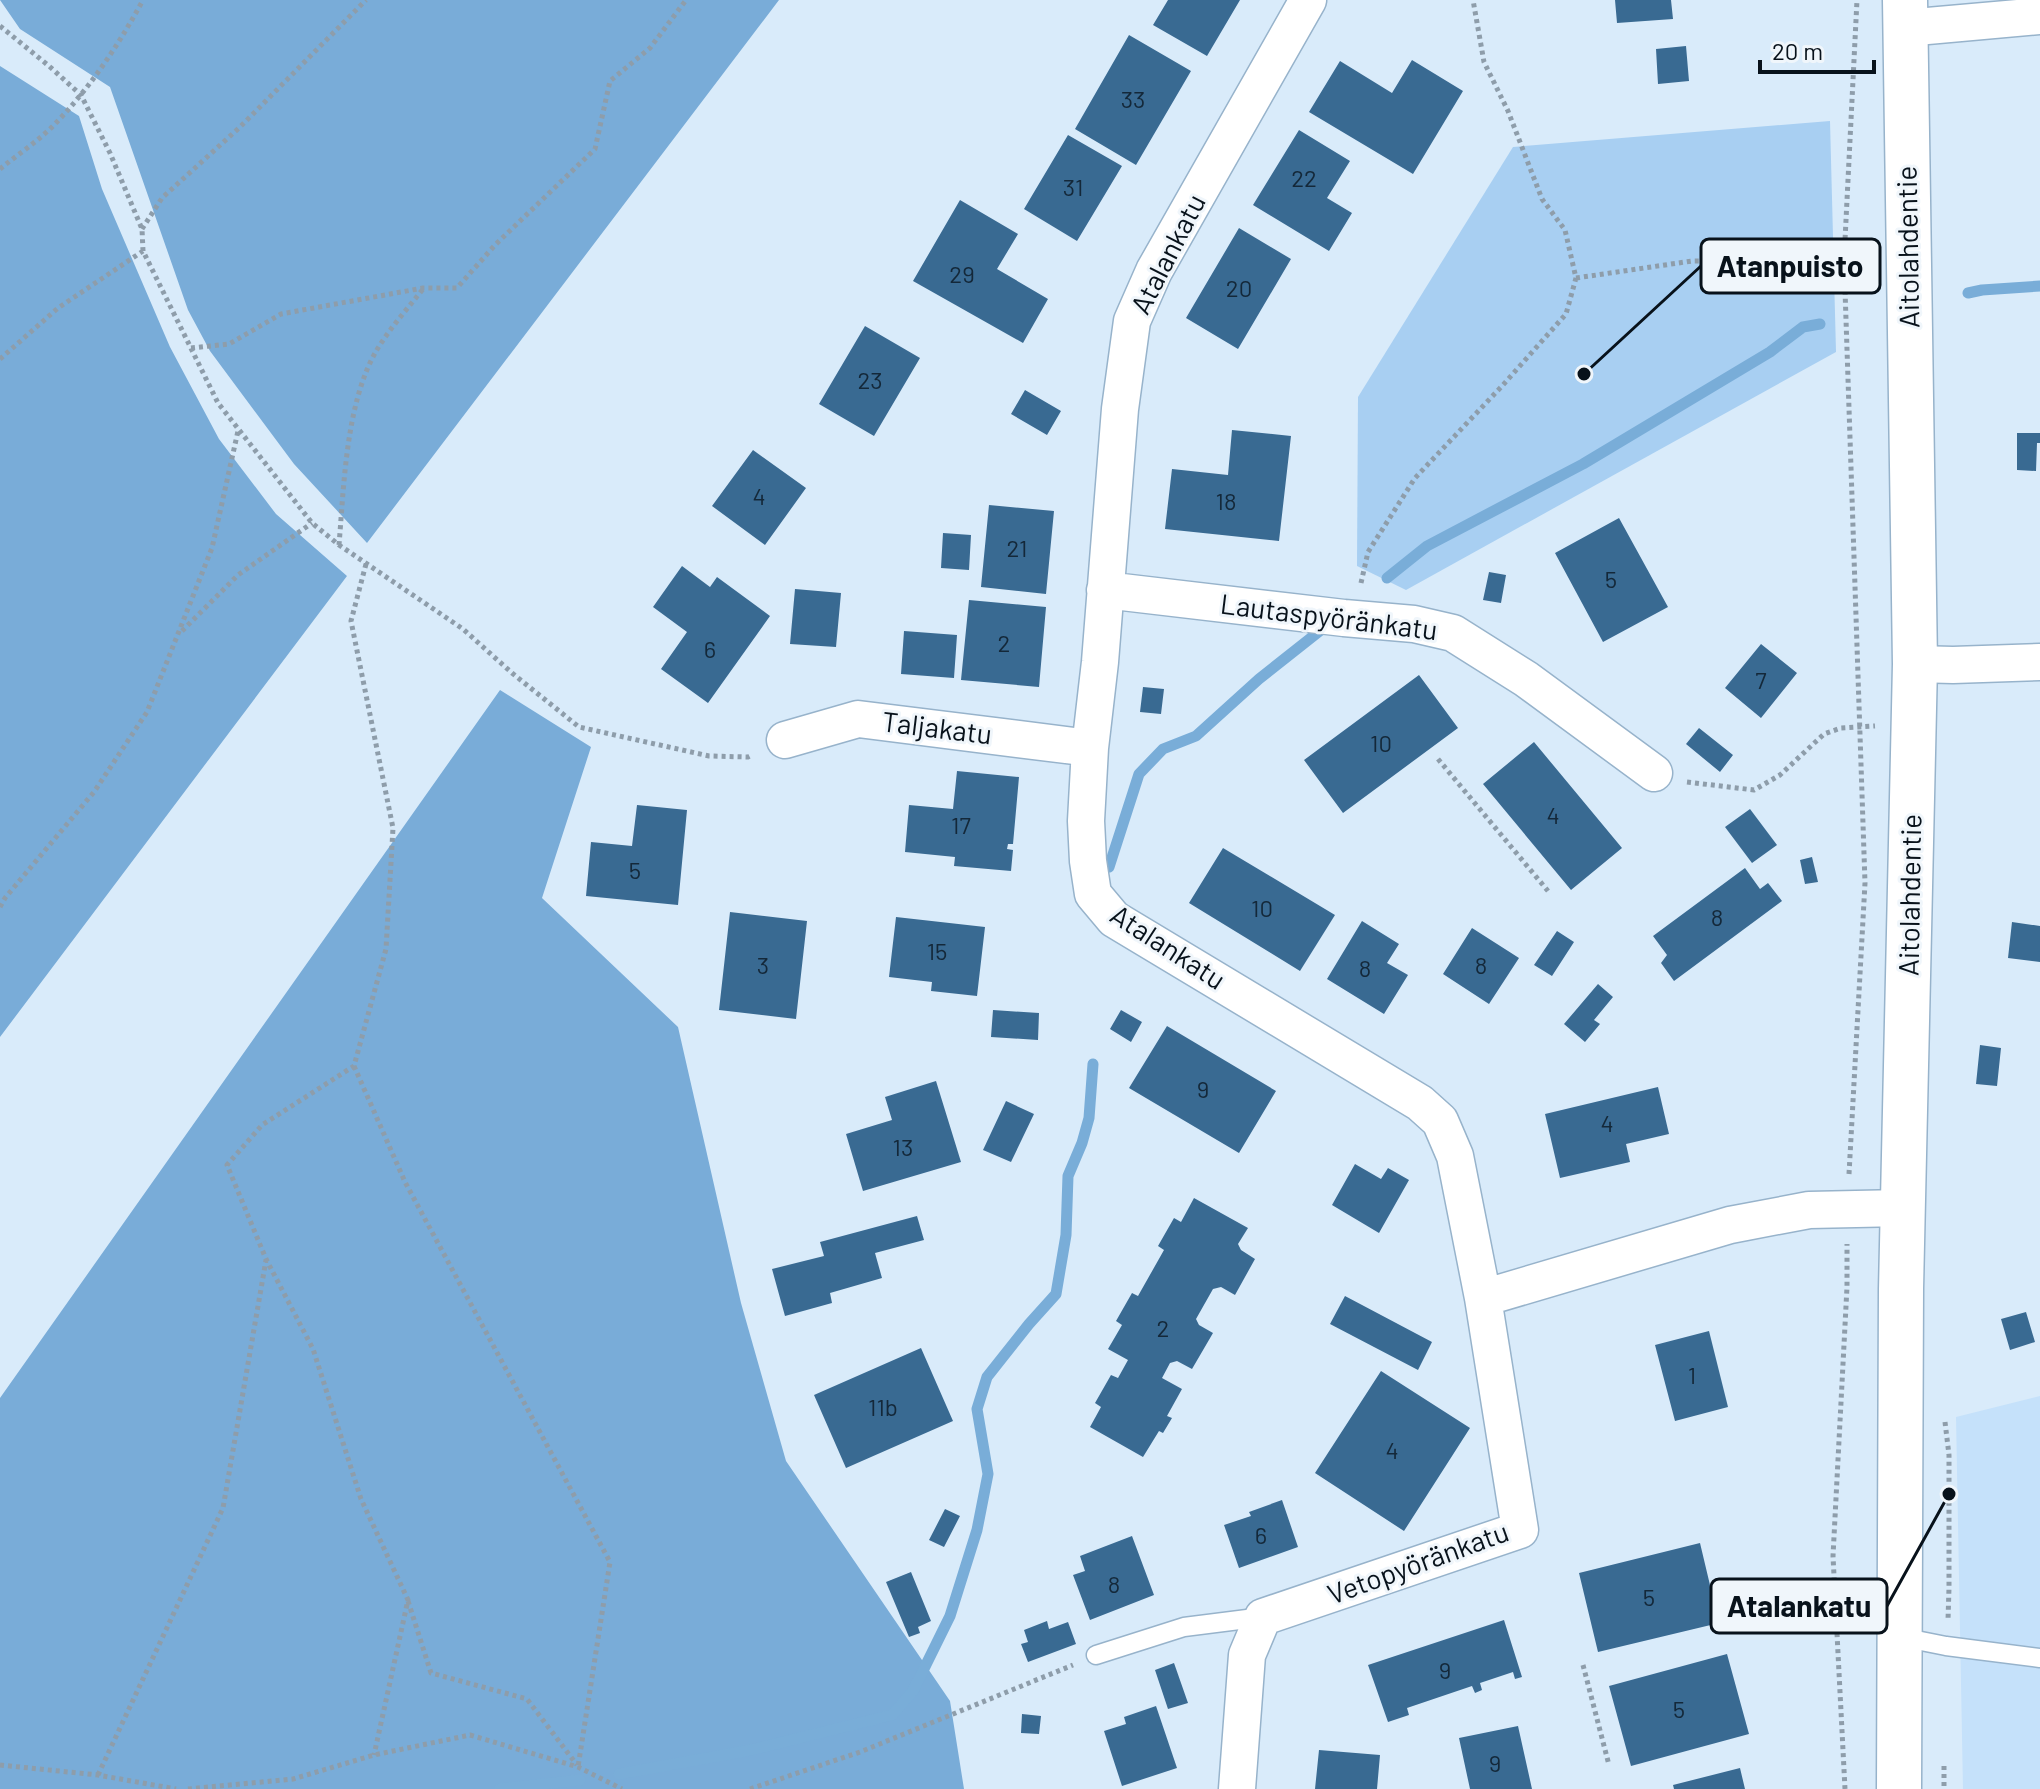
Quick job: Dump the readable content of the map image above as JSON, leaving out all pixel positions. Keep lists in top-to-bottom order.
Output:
{
  "streets": {
    "main road": ["Aitolahdentie"],
    "street": [
      "Atalankatu",
      "Lautaspyöränkatu",
      "Taljakatu",
      "Vetopyöränkatu"
    ]
  },
  "crossings": [
    ["Atalankatu", "Lautaspyöränkatu"],
    ["Atalankatu", "Taljakatu"],
    ["Atalankatu", "Vetopyöränkatu"]
  ],
  "places": ["Atanpuisto", "Atalankatu"],
  "house_numbers": [
    "33",
    "22",
    "31",
    "29",
    "20",
    "23",
    "4",
    "18",
    "21",
    "5",
    "2",
    "6",
    "7",
    "10",
    "4",
    "17",
    "5",
    "10",
    "8",
    "15",
    "3",
    "8",
    "8",
    "9",
    "4",
    "13",
    "2",
    "1",
    "11b",
    "4",
    "6",
    "8",
    "5",
    "9",
    "5",
    "9"
  ],
  "scale_bar": "20 m"
}
